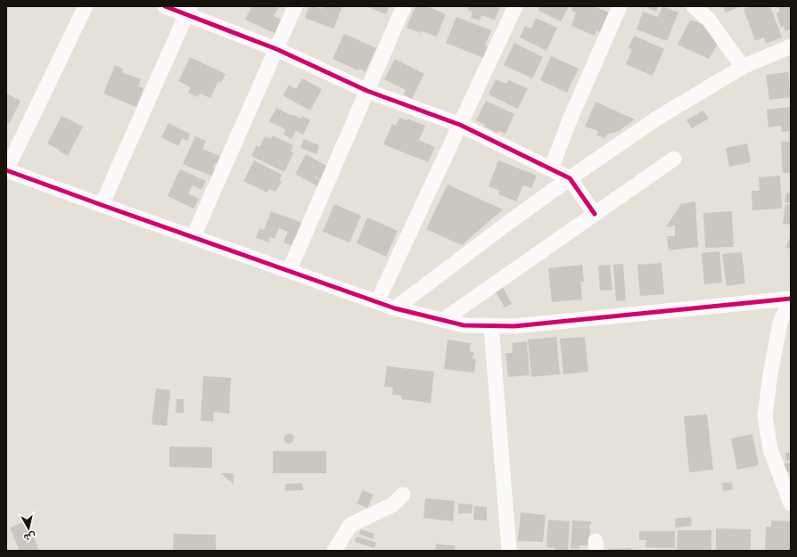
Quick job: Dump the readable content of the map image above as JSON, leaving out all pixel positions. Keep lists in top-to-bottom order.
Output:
{
  "north": "bottom"
}
